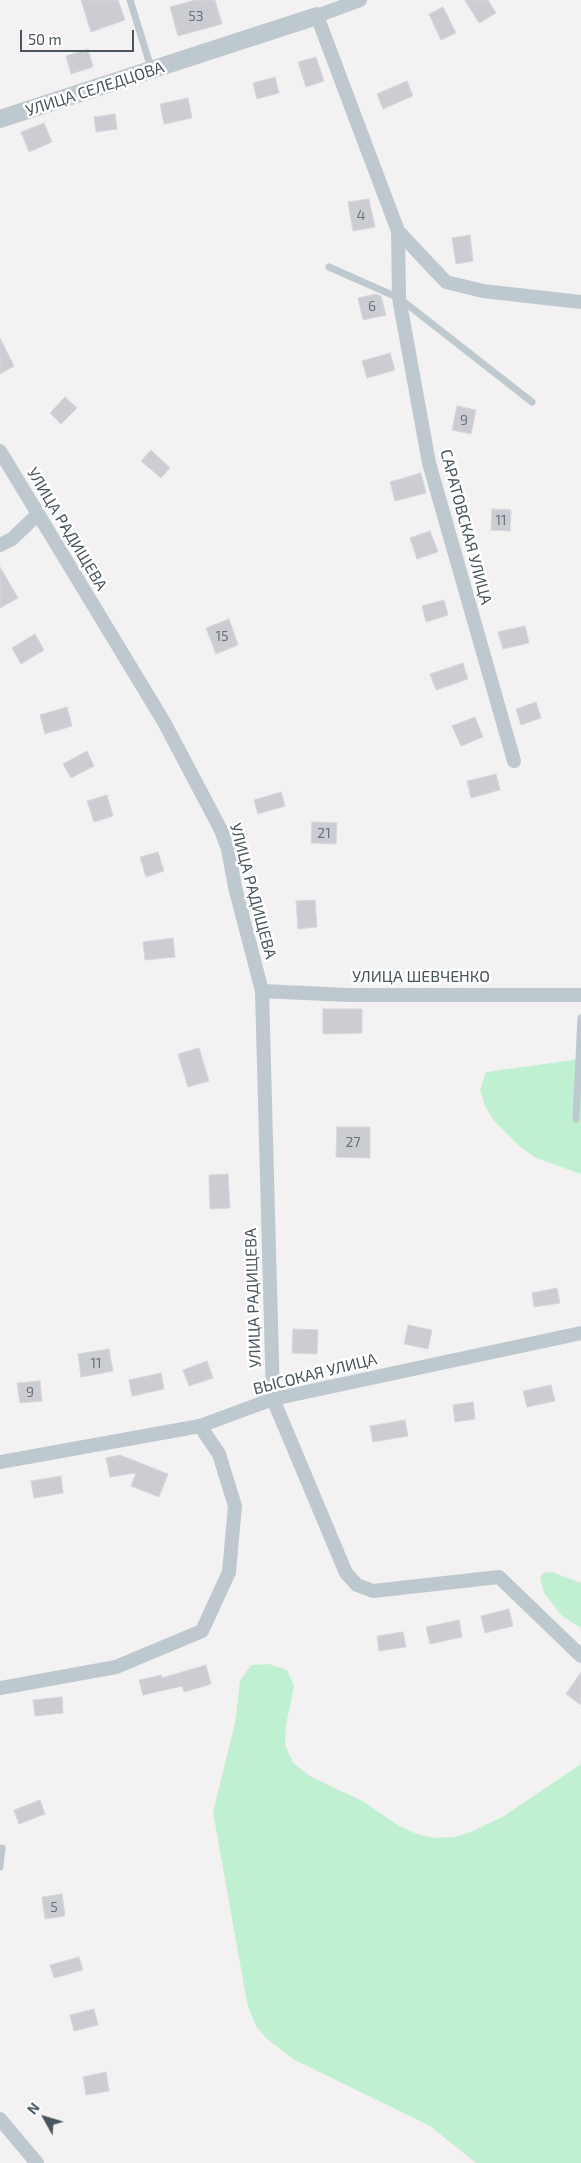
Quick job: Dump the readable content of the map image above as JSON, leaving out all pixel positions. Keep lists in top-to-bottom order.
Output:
{
  "streets": {
    "street": [
      "УЛИЦА СЕЛЕДЦОВА",
      "САРАТОВСКАЯ УЛИЦА",
      "УЛИЦА РАДИЩЕВА",
      "УЛИЦА ШЕВЧЕНКО",
      "ВЫСОКАЯ УЛИЦА"
    ]
  },
  "crossings": [
    ["УЛИЦА РАДИЩЕВА", "УЛИЦА ШЕВЧЕНКО"],
    ["УЛИЦА РАДИЩЕВА", "ВЫСОКАЯ УЛИЦА"]
  ],
  "house_numbers": [
    "53",
    "4",
    "6",
    "9",
    "11",
    "15",
    "21",
    "27",
    "11",
    "9",
    "5"
  ],
  "scale_bar": "50 m",
  "north": "top left"
}
